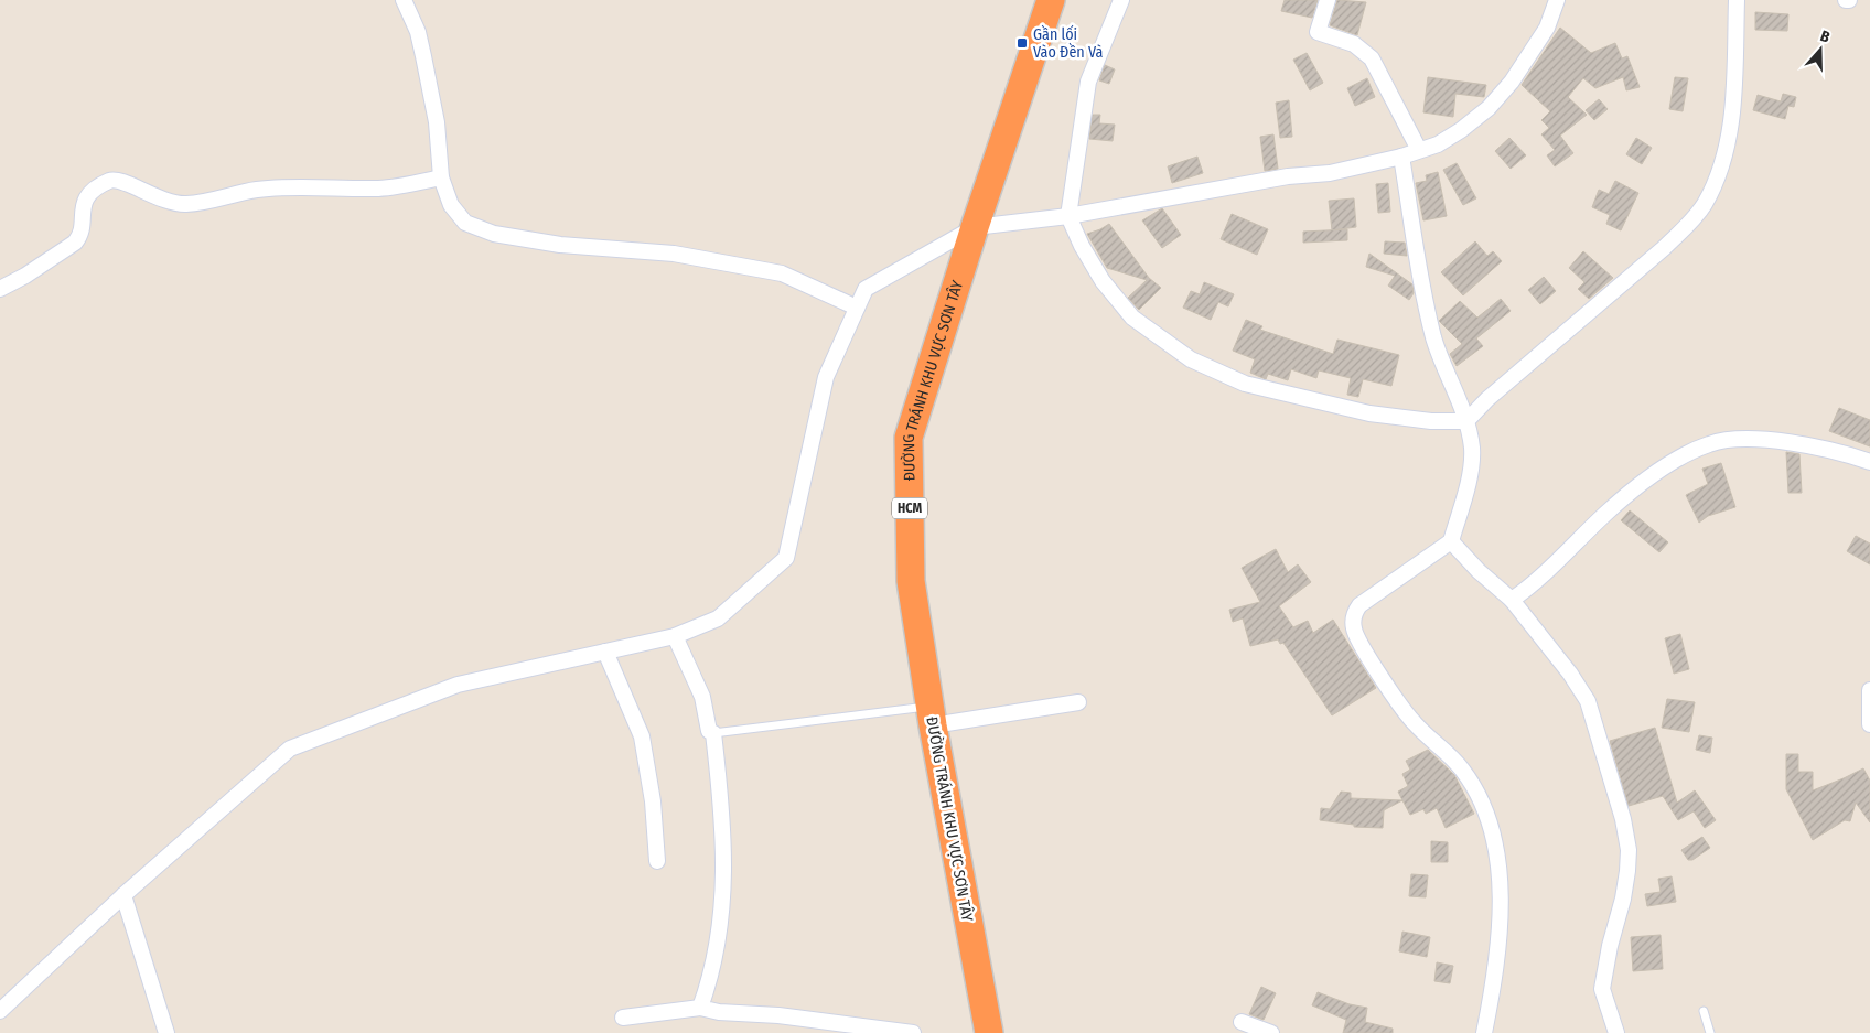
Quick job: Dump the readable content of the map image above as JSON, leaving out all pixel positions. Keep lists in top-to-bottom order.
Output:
{
  "streets": {
    "highway": ["ĐƯỜNG TRÁNH KHU VỰC SƠN TÂY", "HCM"]
  },
  "places": {
    "transit": ["Gần lối Vào Đền Và"]
  },
  "north": "top"
}
